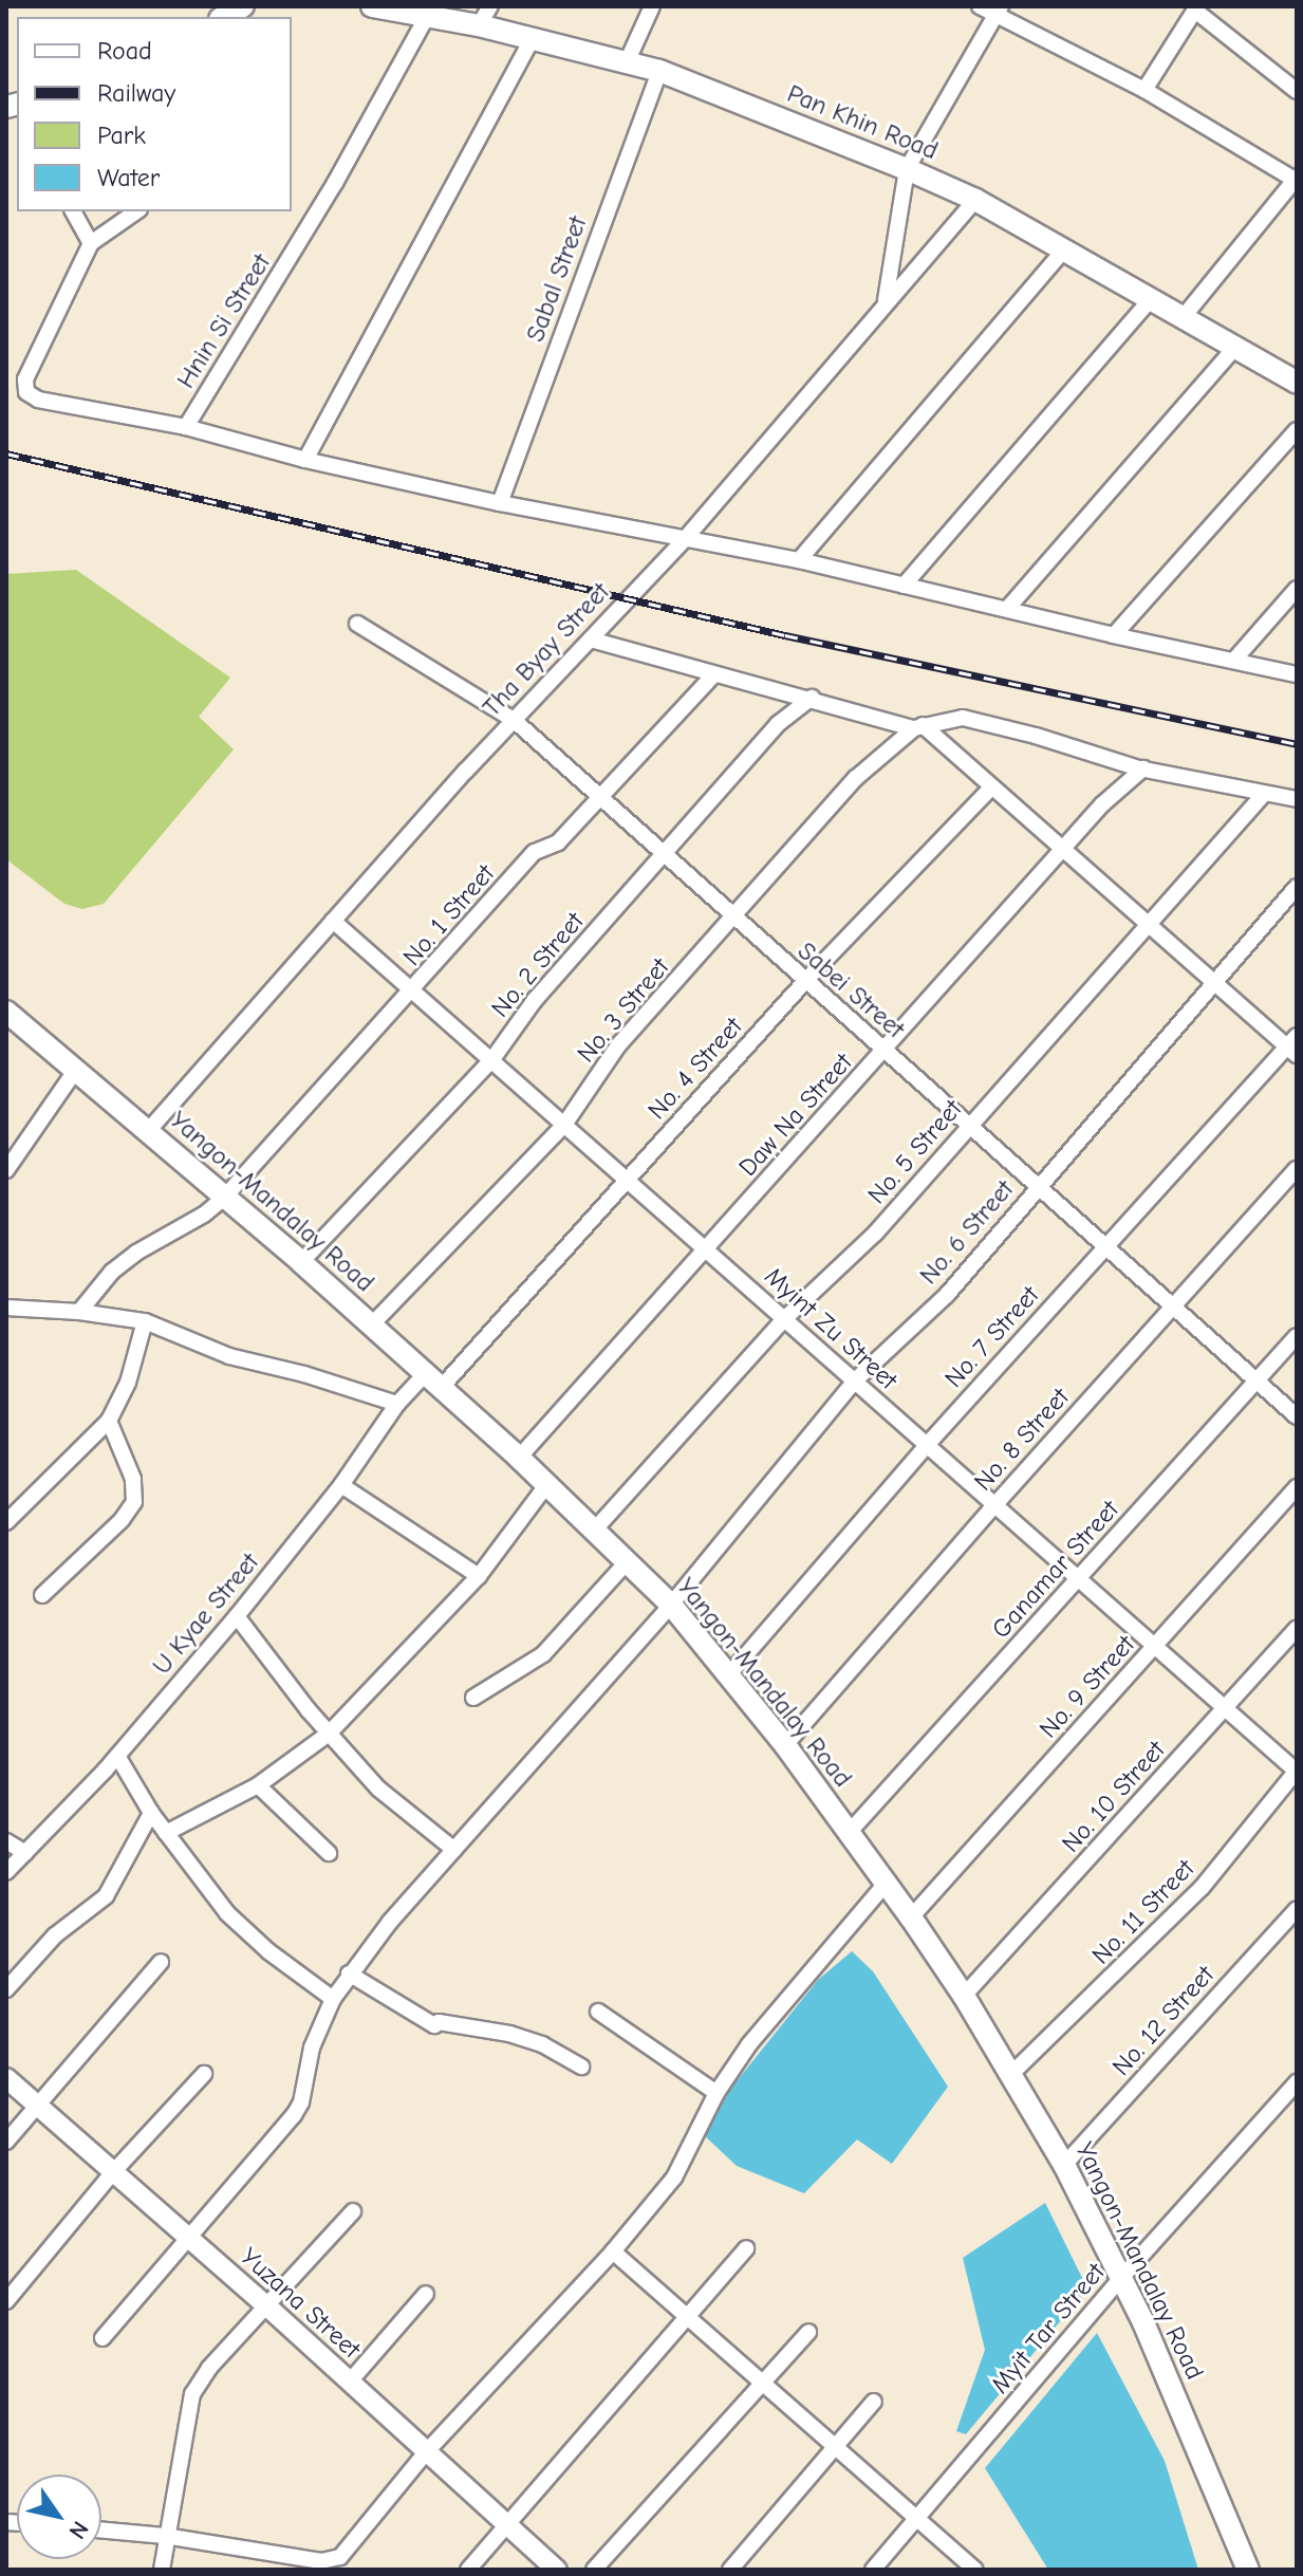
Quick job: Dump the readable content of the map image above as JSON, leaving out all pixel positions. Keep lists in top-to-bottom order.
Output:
{
  "streets": {
    "main road": ["Pan Khin Road", "Yangon-Mandalay Road"],
    "street": [
      "Sabal Street",
      "Hnin Si Street",
      "Tha Byay Street",
      "No. 1 Street",
      "No. 2 Street",
      "Sabei Street",
      "No. 3 Street",
      "No. 4 Street",
      "Daw Na Street",
      "No. 5 Street",
      "No. 6 Street",
      "Myint Zu Street",
      "No. 7 Street",
      "No. 8 Street",
      "Ganamar Street",
      "U Kyae Street",
      "No. 9 Street",
      "No. 10 Street",
      "No. 11 Street",
      "No. 12 Street",
      "Yuzana Street",
      "Myit Tar Street"
    ]
  },
  "crossings": [
    ["Pan Khin Road", "Sabal Street"],
    ["Pan Khin Road", "Hnin Si Street"],
    ["Pan Khin Road", "Tha Byay Street"],
    ["Tha Byay Street", "Sabei Street"],
    ["Tha Byay Street", "Yangon-Mandalay Road"],
    ["Tha Byay Street", "Myint Zu Street"],
    ["No. 1 Street", "Sabei Street"],
    ["No. 1 Street", "Yangon-Mandalay Road"],
    ["No. 1 Street", "Myint Zu Street"],
    ["No. 2 Street", "Sabei Street"],
    ["No. 2 Street", "Yangon-Mandalay Road"],
    ["No. 2 Street", "Myint Zu Street"],
    ["Sabei Street", "No. 3 Street"],
    ["Sabei Street", "No. 4 Street"],
    ["Sabei Street", "Daw Na Street"],
    ["Sabei Street", "No. 5 Street"],
    ["Sabei Street", "No. 6 Street"],
    ["Sabei Street", "No. 7 Street"],
    ["Sabei Street", "No. 8 Street"],
    ["Sabei Street", "Ganamar Street"],
    ["No. 3 Street", "Yangon-Mandalay Road"],
    ["No. 3 Street", "Myint Zu Street"],
    ["No. 4 Street", "Yangon-Mandalay Road"],
    ["No. 4 Street", "Myint Zu Street"],
    ["No. 4 Street", "U Kyae Street"],
    ["Daw Na Street", "Yangon-Mandalay Road"],
    ["Daw Na Street", "Myint Zu Street"],
    ["No. 5 Street", "Yangon-Mandalay Road"],
    ["No. 5 Street", "Myint Zu Street"],
    ["Yangon-Mandalay Road", "No. 6 Street"],
    ["Yangon-Mandalay Road", "No. 7 Street"],
    ["Yangon-Mandalay Road", "No. 8 Street"],
    ["Yangon-Mandalay Road", "Ganamar Street"],
    ["Yangon-Mandalay Road", "U Kyae Street"],
    ["Yangon-Mandalay Road", "No. 9 Street"],
    ["Yangon-Mandalay Road", "No. 10 Street"],
    ["Yangon-Mandalay Road", "No. 11 Street"],
    ["Yangon-Mandalay Road", "No. 12 Street"],
    ["Yangon-Mandalay Road", "Myit Tar Street"],
    ["No. 6 Street", "Myint Zu Street"],
    ["No. 6 Street", "Yuzana Street"],
    ["Myint Zu Street", "No. 7 Street"],
    ["Myint Zu Street", "No. 8 Street"],
    ["Myint Zu Street", "Ganamar Street"],
    ["Myint Zu Street", "No. 9 Street"],
    ["Myint Zu Street", "No. 10 Street"],
    ["Myint Zu Street", "No. 11 Street"]
  ],
  "legend": [
    "Road",
    "Railway",
    "Park",
    "Water"
  ],
  "north": "bottom right"
}
